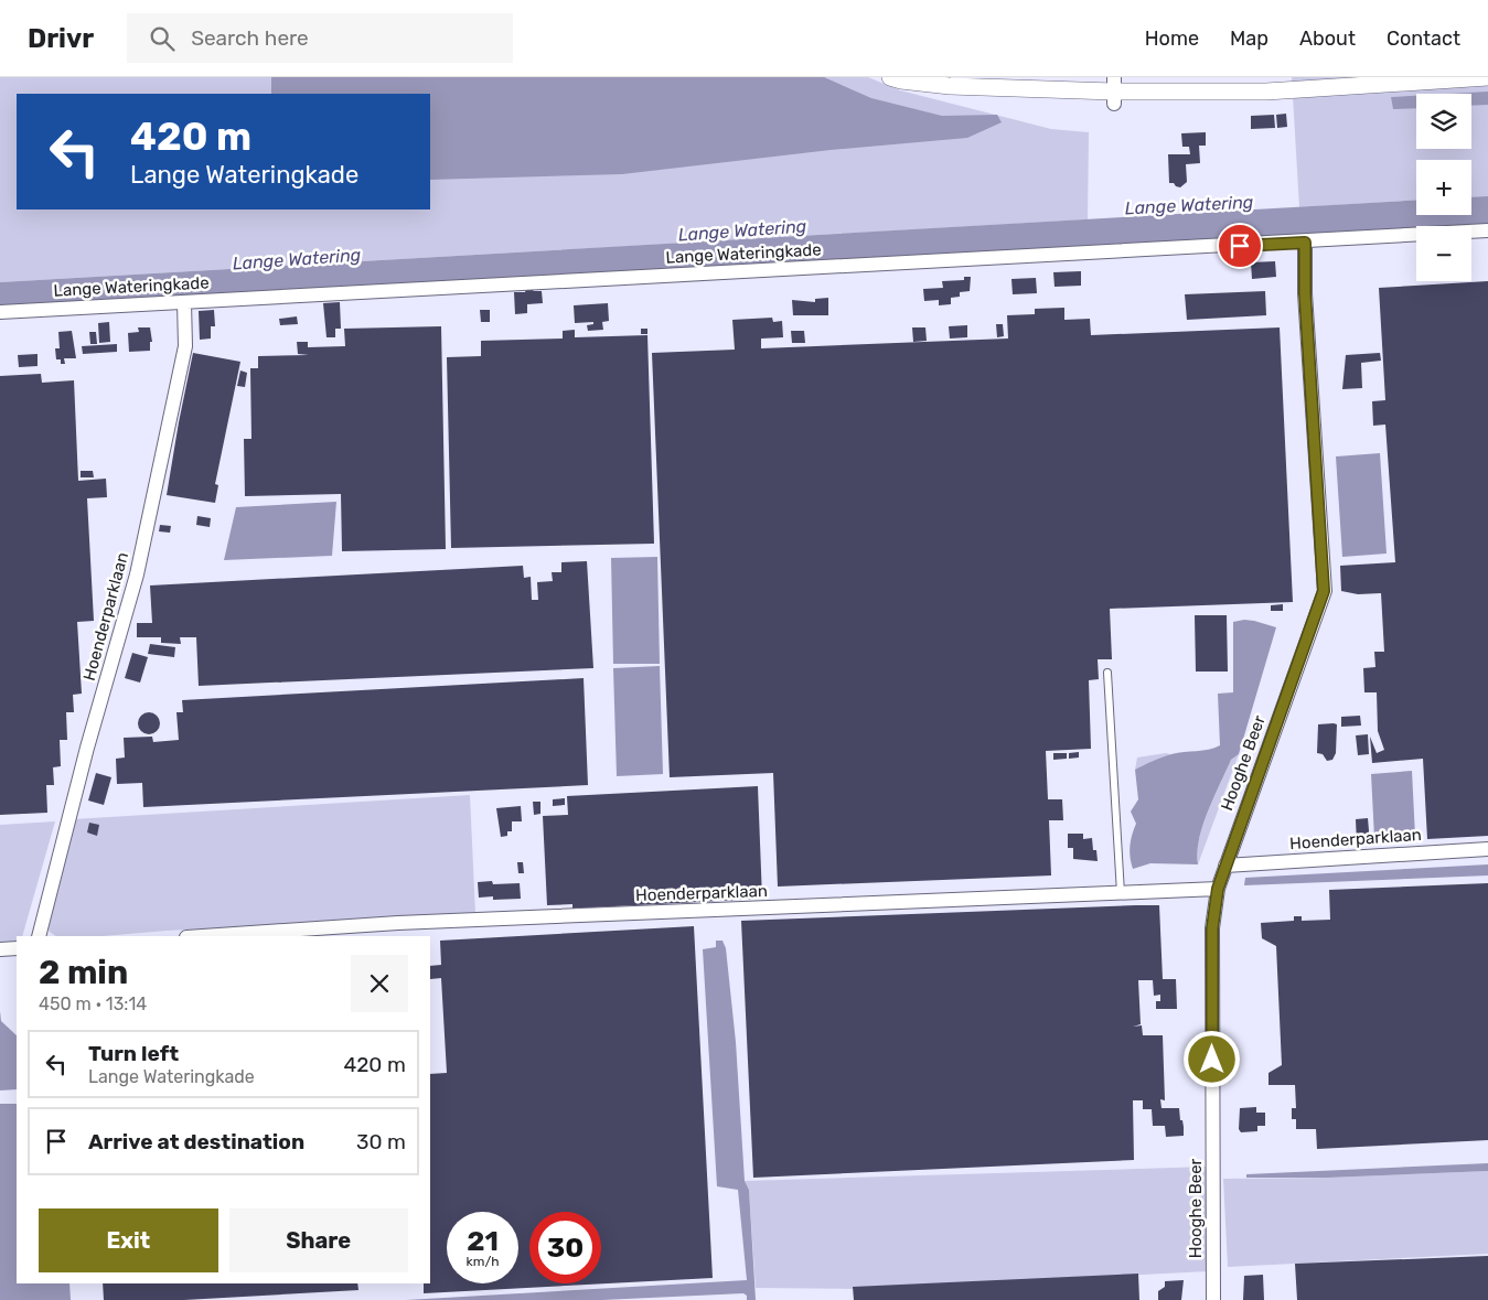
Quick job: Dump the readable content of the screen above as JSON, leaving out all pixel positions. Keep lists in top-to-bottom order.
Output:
{
  "streets": {
    "street": ["Lange Wateringkade", "Hoenderparklaan", "Hooghe Beer"]
  },
  "crossings": [
    ["Lange Wateringkade", "Hoenderparklaan"],
    ["Lange Wateringkade", "Hooghe Beer"],
    ["Hoenderparklaan", "Hooghe Beer"]
  ],
  "water": ["Lange Watering"],
  "page": {
    "header": "Drivr",
    "search": "Search here",
    "nav": [
      "Home",
      "Map",
      "About",
      "Contact"
    ],
    "map_buttons": ["+", "−"],
    "turn": ["420 m", "Lange Wateringkade"],
    "heading": ["2 min", "450 m · 13:14"],
    "list": [
      {
        "name": "Turn left",
        "note": "Lange Wateringkade",
        "value": "420 m"
      },
      {
        "name": "Arrive at destination",
        "value": "30 m"
      }
    ],
    "buttons": ["Exit", "Share"],
    "speed": "21 km/h",
    "limit": "30"
  }
}
